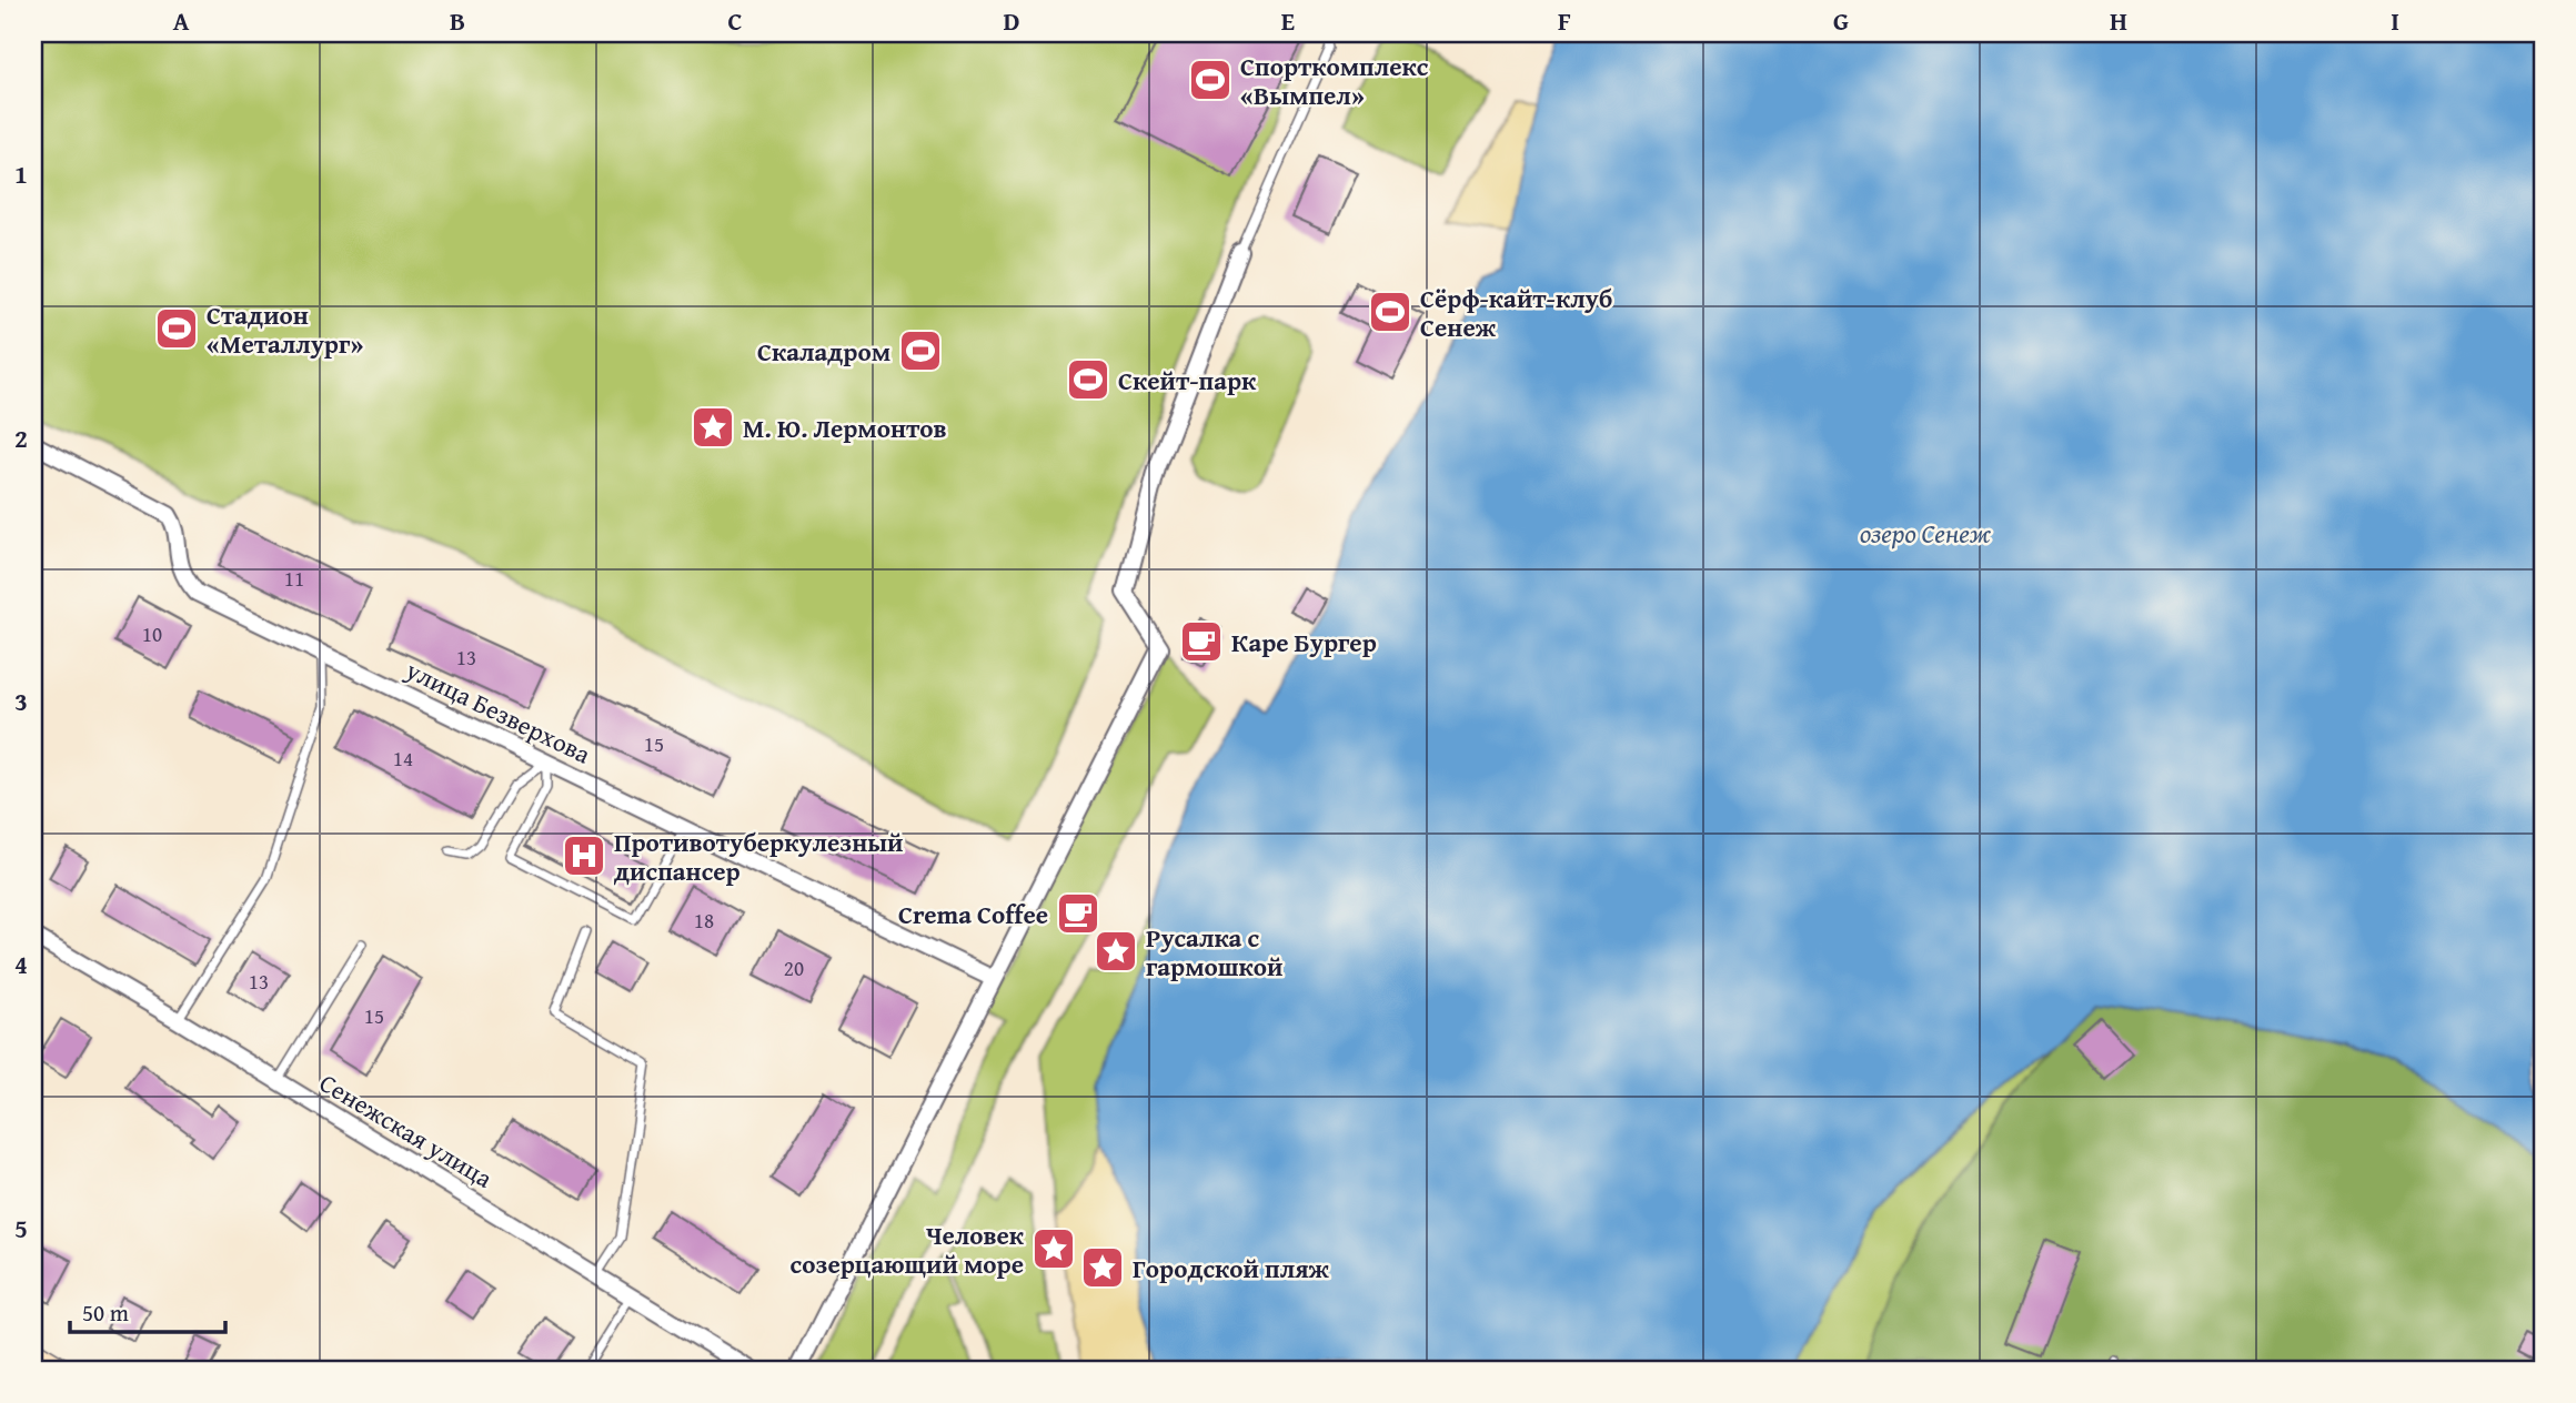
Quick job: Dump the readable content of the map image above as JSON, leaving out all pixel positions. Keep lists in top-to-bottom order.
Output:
{
  "streets": {
    "street": ["улица Безверхова", "Сенежская улица"]
  },
  "water": ["озеро Сенеж"],
  "places": {
    "sports": [
      "Спорткомплекс «Вымпел»",
      "Сёрф-кайт-клуб Сенеж",
      "Стадион «Металлург»",
      "Скаладром",
      "Скейт-парк"
    ],
    "place": [
      "М. Ю. Лермонтов",
      "Русалка с гармошкой",
      "Человек созерцающий море",
      "Городской пляж"
    ],
    "cafe": ["Каре Бургер", "Crema Coffee"],
    "hospital": ["Противотуберкулезный диспансер"]
  },
  "house_numbers": [
    "11",
    "10",
    "13",
    "15",
    "14",
    "18",
    "20",
    "13",
    "15"
  ],
  "scale_bar": "50 m",
  "grid": {
    "columns": [
      "A",
      "B",
      "C",
      "D",
      "E",
      "F",
      "G",
      "H",
      "I"
    ],
    "rows": [
      "1",
      "2",
      "3",
      "4",
      "5"
    ]
  }
}
